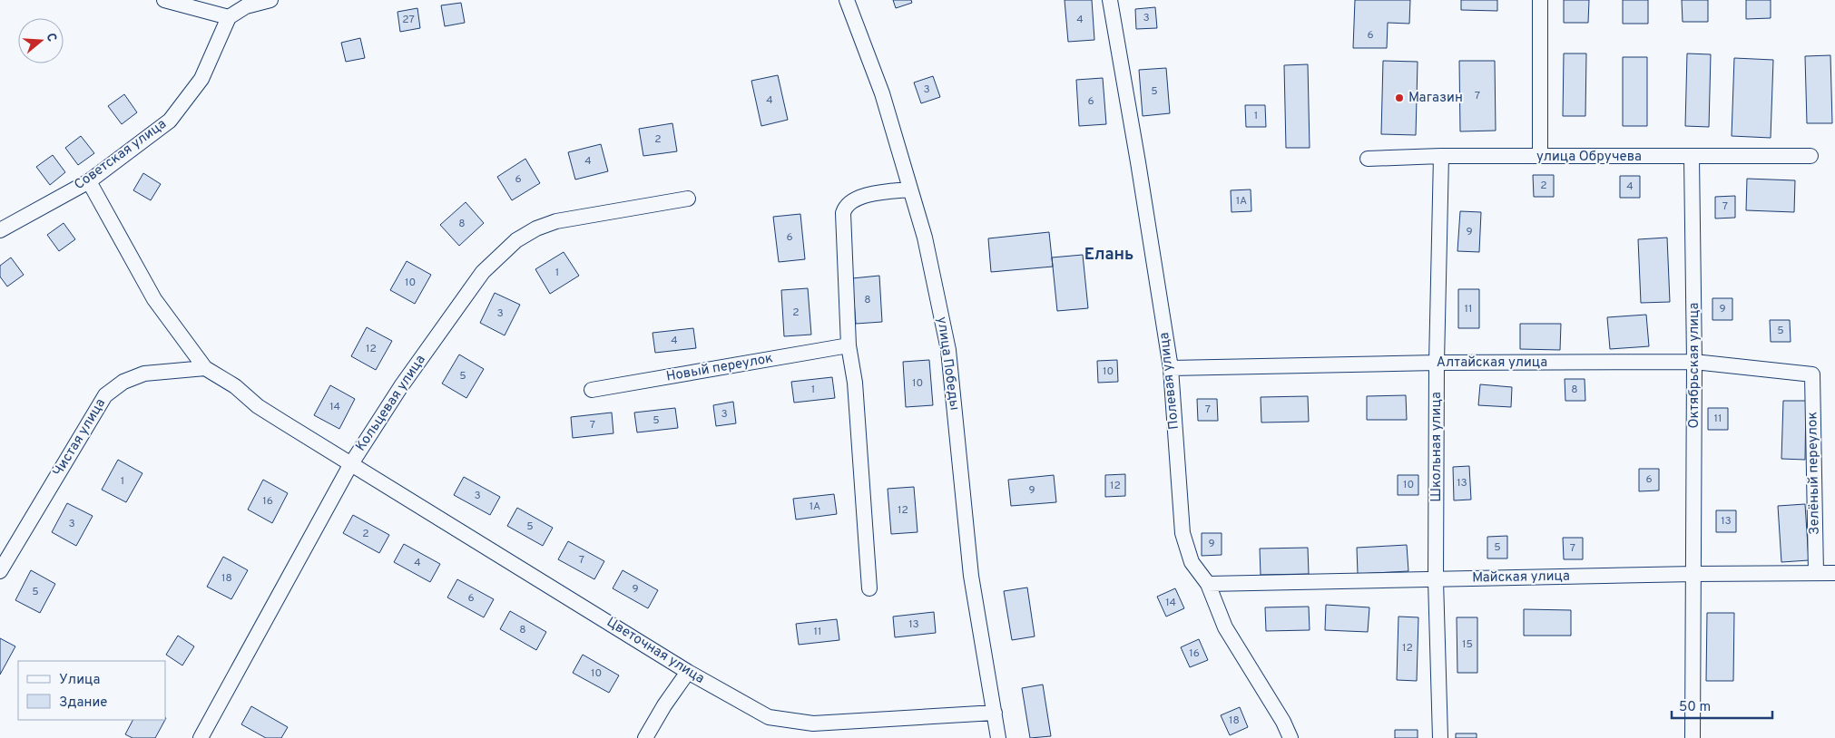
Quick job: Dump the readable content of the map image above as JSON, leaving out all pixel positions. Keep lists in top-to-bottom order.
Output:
{
  "streets": {
    "street": [
      "Советская улица",
      "улица Обручева",
      "Алтайская улица",
      "улица Победы",
      "Октябрьская улица",
      "Новый переулок",
      "Полевая улица",
      "Кольцевая улица",
      "Чистая улица",
      "Школьная улица",
      "Зелёный переулок",
      "Майская улица",
      "Цветочная улица"
    ]
  },
  "crossings": [
    ["улица Обручева", "Октябрьская улица"],
    ["улица Обручева", "Школьная улица"],
    ["Алтайская улица", "Октябрьская улица"],
    ["Алтайская улица", "Полевая улица"],
    ["Алтайская улица", "Школьная улица"],
    ["Алтайская улица", "Зелёный переулок"],
    ["улица Победы", "Цветочная улица"],
    ["Октябрьская улица", "Майская улица"],
    ["Полевая улица", "Майская улица"],
    ["Кольцевая улица", "Цветочная улица"],
    ["Чистая улица", "Цветочная улица"],
    ["Школьная улица", "Майская улица"],
    ["Зелёный переулок", "Майская улица"]
  ],
  "districts": ["Елань"],
  "places": ["Магазин"],
  "house_numbers": [
    "3",
    "27",
    "4",
    "6",
    "3",
    "5",
    "7",
    "4",
    "6",
    "1",
    "2",
    "4",
    "6",
    "2",
    "4",
    "1А",
    "7",
    "8",
    "9",
    "6",
    "1",
    "10",
    "8",
    "11",
    "9",
    "2",
    "3",
    "5",
    "4",
    "12",
    "10",
    "5",
    "10",
    "1",
    "8",
    "14",
    "7",
    "3",
    "11",
    "5",
    "7",
    "6",
    "1",
    "13",
    "10",
    "12",
    "9",
    "3",
    "16",
    "1А",
    "12",
    "13",
    "3",
    "5",
    "2",
    "9",
    "5",
    "7",
    "7",
    "4",
    "18",
    "9",
    "5",
    "6",
    "14",
    "13",
    "8",
    "11",
    "15",
    "12",
    "16",
    "10",
    "18"
  ],
  "legend": ["Улица", "Здание"],
  "scale_bar": "50 m",
  "north": "right"
}
